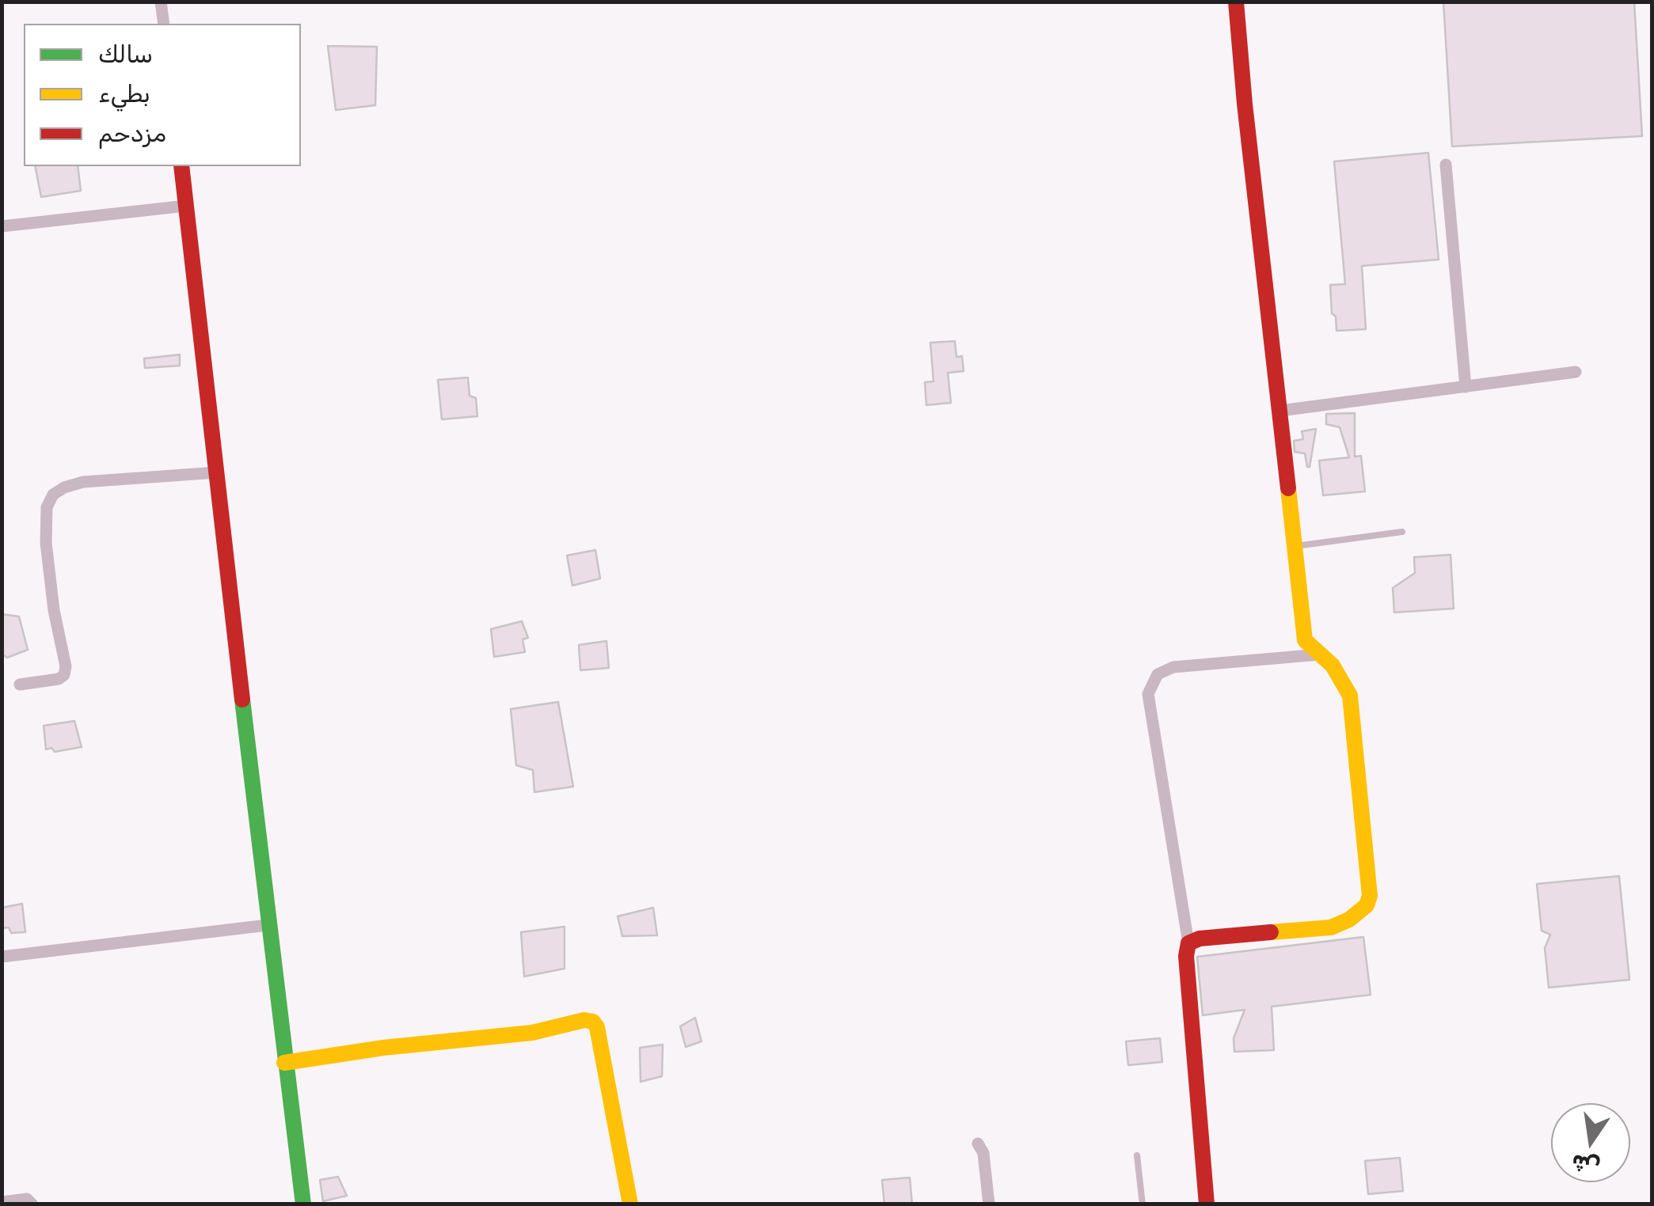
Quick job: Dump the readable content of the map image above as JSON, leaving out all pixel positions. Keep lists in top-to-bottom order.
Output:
{
  "legend": ["سالك", "بطيء", "مزدحم"],
  "north": "bottom"
}
